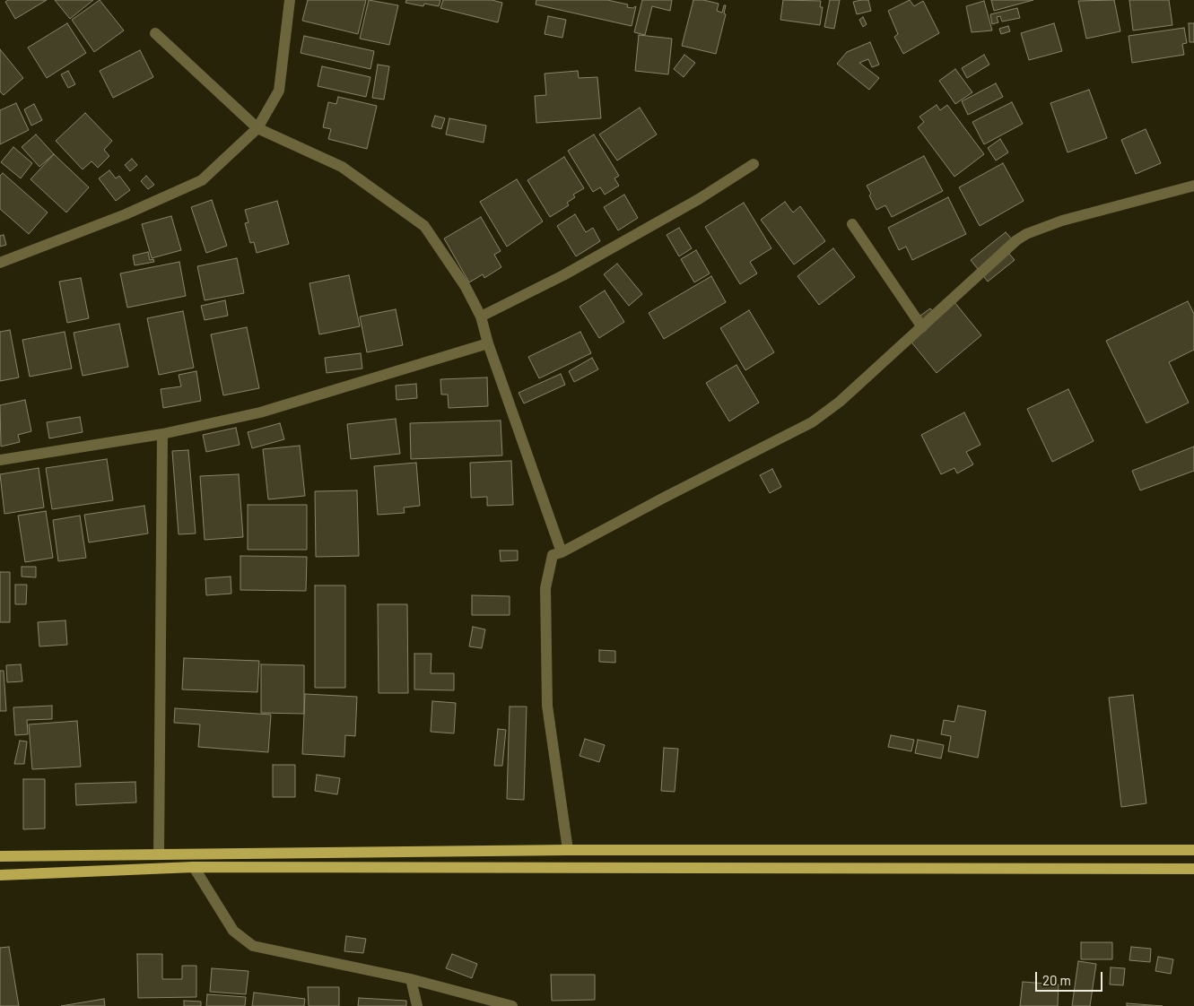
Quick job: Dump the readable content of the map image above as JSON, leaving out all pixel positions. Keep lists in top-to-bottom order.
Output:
{
  "scale_bar": "20 m"
}
